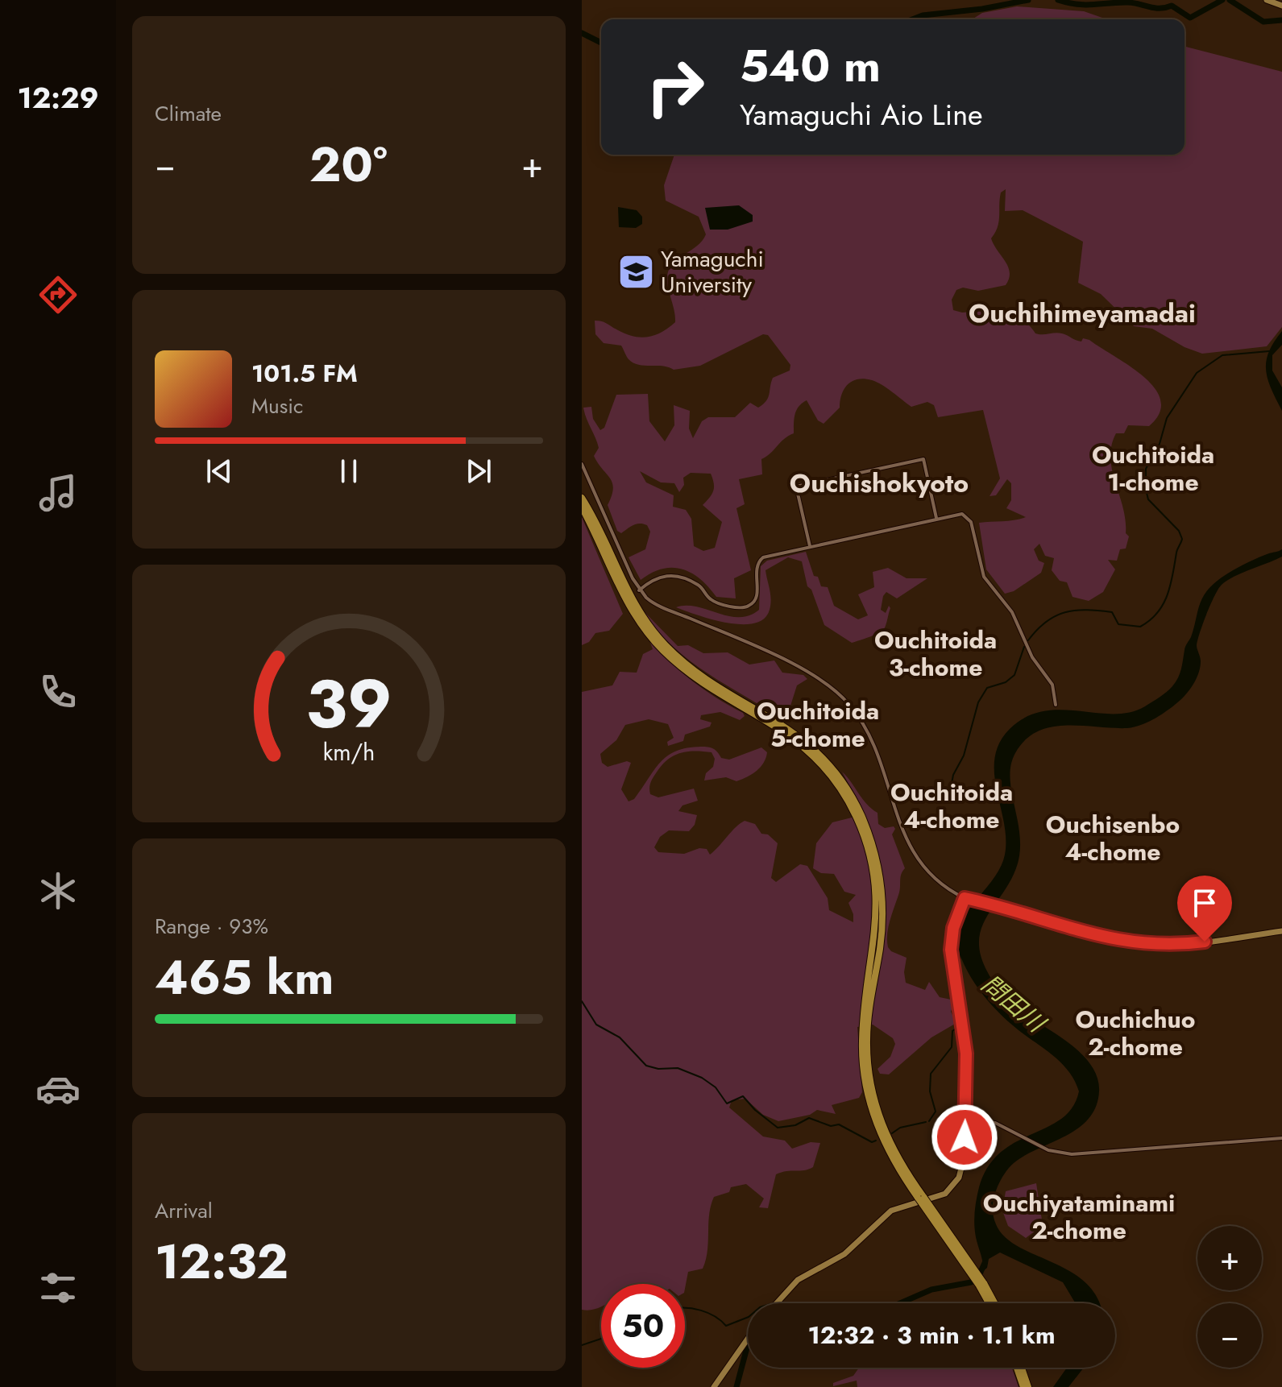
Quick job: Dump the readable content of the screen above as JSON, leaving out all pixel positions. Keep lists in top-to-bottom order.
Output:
{
  "districts": [
    "Ouchihimeyamadai",
    "Ouchitoida 1-chome",
    "Ouchishokyoto",
    "Ouchitoida 3-chome",
    "Ouchitoida 5-chome",
    "Ouchitoida 4-chome",
    "Ouchisenbo 4-chome",
    "Ouchichuo 2-chome",
    "Ouchiyataminami 2-chome"
  ],
  "water": ["問田川"],
  "places": {
    "school or university": ["Yamaguchi University"]
  },
  "page": {
    "tabs": "12:29",
    "tile": [
      "Climate",
      ["Range · 93%", "465 km"],
      ["Arrival", "12:32"]
    ],
    "turn": ["540 m", "Yamaguchi Aio Line"],
    "heat": ["−", "20°", "+"],
    "song": ["101.5 FM", "Music"],
    "map_buttons": ["+", "−"],
    "limit": "50",
    "trip": "12:32 · 3 min · 1.1 km",
    "gauge": ["39", "km/h"]
  }
}
